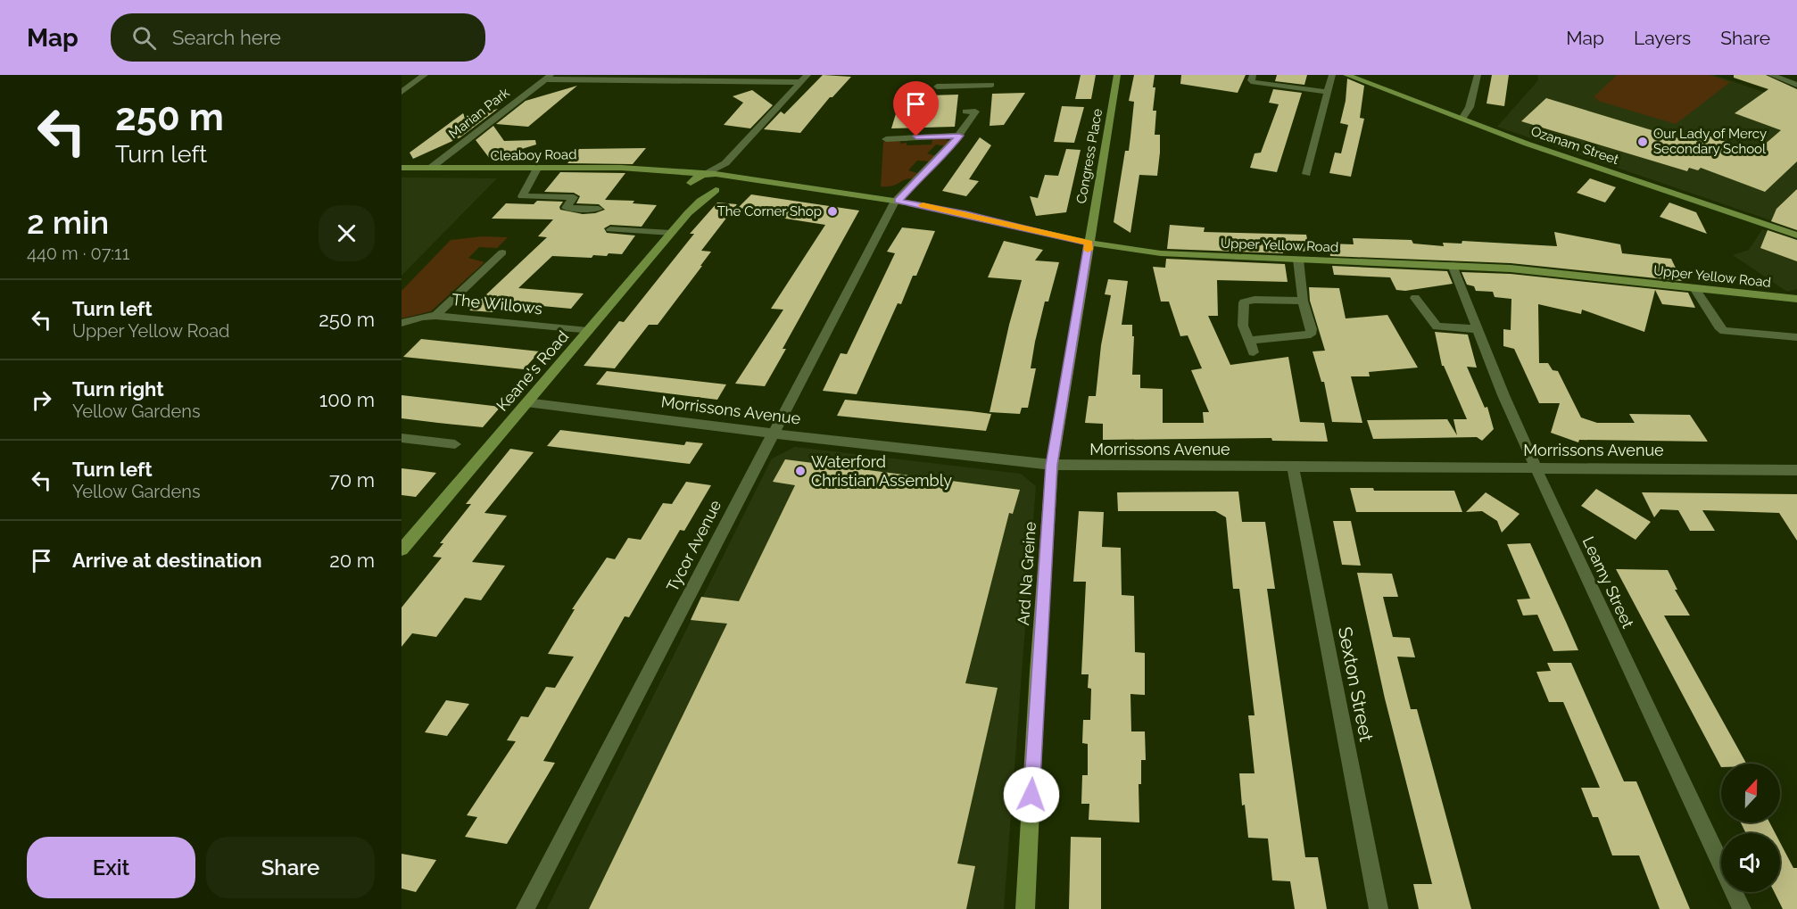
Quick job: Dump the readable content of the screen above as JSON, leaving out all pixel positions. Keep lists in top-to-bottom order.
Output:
{
  "streets": {
    "street": [
      "Marian Park",
      "Ozanam Street",
      "Cleaboy Road",
      "Congress Place",
      "Upper Yellow Road",
      "The Willows",
      "Keane's Road",
      "Morrissons Avenue",
      "Tycor Avenue",
      "Ard Na Greine",
      "Leamy Street",
      "Sexton Street"
    ]
  },
  "crossings": [
    ["Marian Park", "Cleaboy Road"],
    ["Cleaboy Road", "Upper Yellow Road"],
    ["Cleaboy Road", "Keane's Road"],
    ["Congress Place", "Upper Yellow Road"],
    ["Congress Place", "Ard Na Greine"],
    ["Upper Yellow Road", "Keane's Road"],
    ["Upper Yellow Road", "Tycor Avenue"],
    ["Upper Yellow Road", "Ard Na Greine"],
    ["Upper Yellow Road", "Leamy Street"],
    ["The Willows", "Keane's Road"],
    ["Keane's Road", "Morrissons Avenue"],
    ["Morrissons Avenue", "Tycor Avenue"],
    ["Morrissons Avenue", "Ard Na Greine"],
    ["Morrissons Avenue", "Leamy Street"],
    ["Morrissons Avenue", "Sexton Street"]
  ],
  "places": ["Our Lady of Mercy Secondary School", "The Corner Shop", "Waterford Christian Assembly"],
  "north": "top",
  "page": {
    "header": "Map",
    "search": "Search here",
    "nav": ["Map", "Layers", "Share"],
    "turn": ["250 m", "Turn left"],
    "heading": ["2 min", "440 m · 07:11"],
    "list": [
      {
        "name": "Turn left",
        "note": "Upper Yellow Road",
        "value": "250 m"
      },
      {
        "name": "Turn right",
        "note": "Yellow Gardens",
        "value": "100 m"
      },
      {
        "name": "Turn left",
        "note": "Yellow Gardens",
        "value": "70 m"
      },
      {
        "name": "Arrive at destination",
        "value": "20 m"
      }
    ],
    "buttons": ["Exit", "Share"]
  }
}
